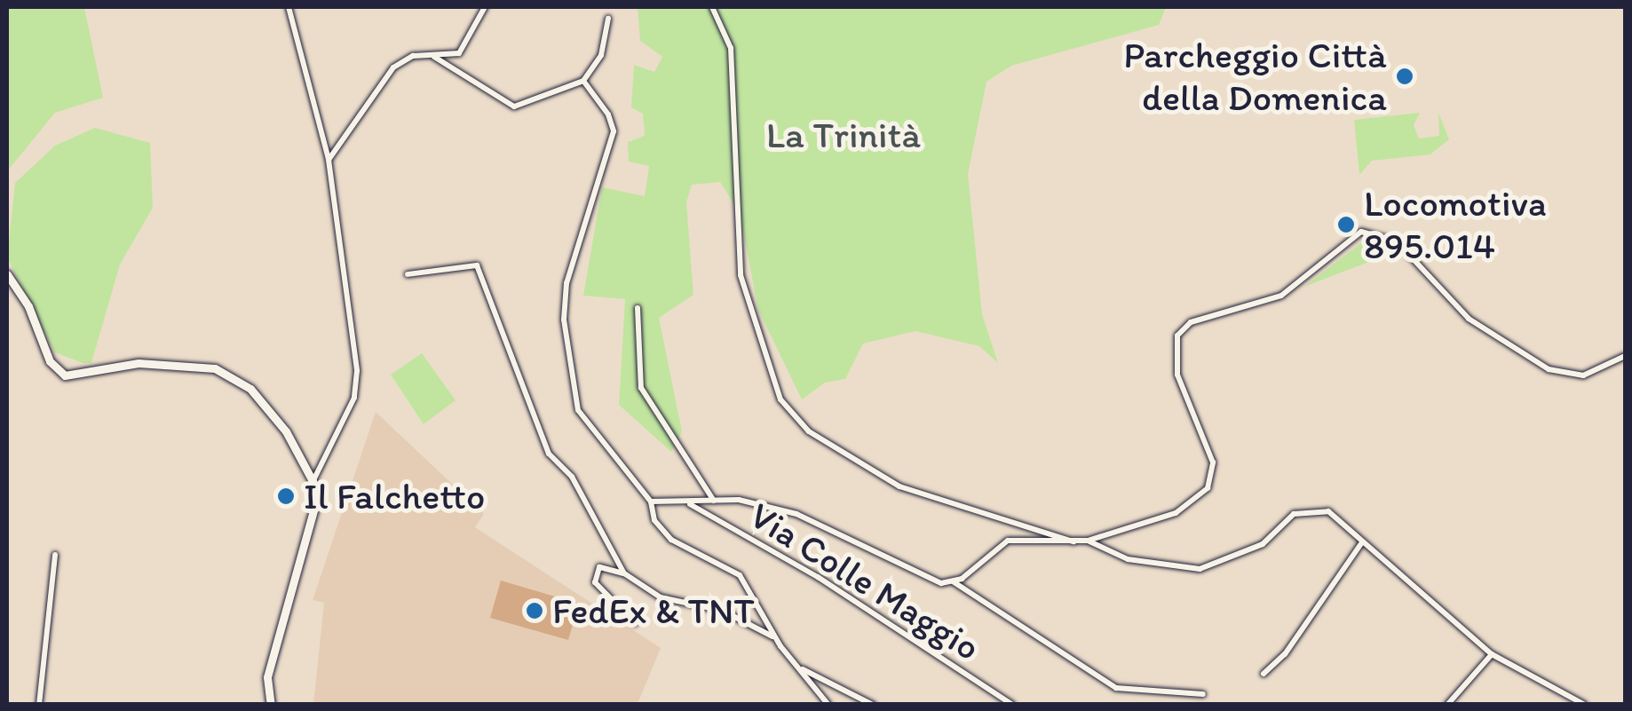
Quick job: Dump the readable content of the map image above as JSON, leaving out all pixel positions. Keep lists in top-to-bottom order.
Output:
{
  "streets": {
    "street": ["Via Colle Maggio"]
  },
  "parks": ["La Trinità"],
  "places": [
    "Parcheggio Città della Domenica",
    "Locomotiva 895.014",
    "Il Falchetto",
    "FedEx & TNT"
  ]
}
